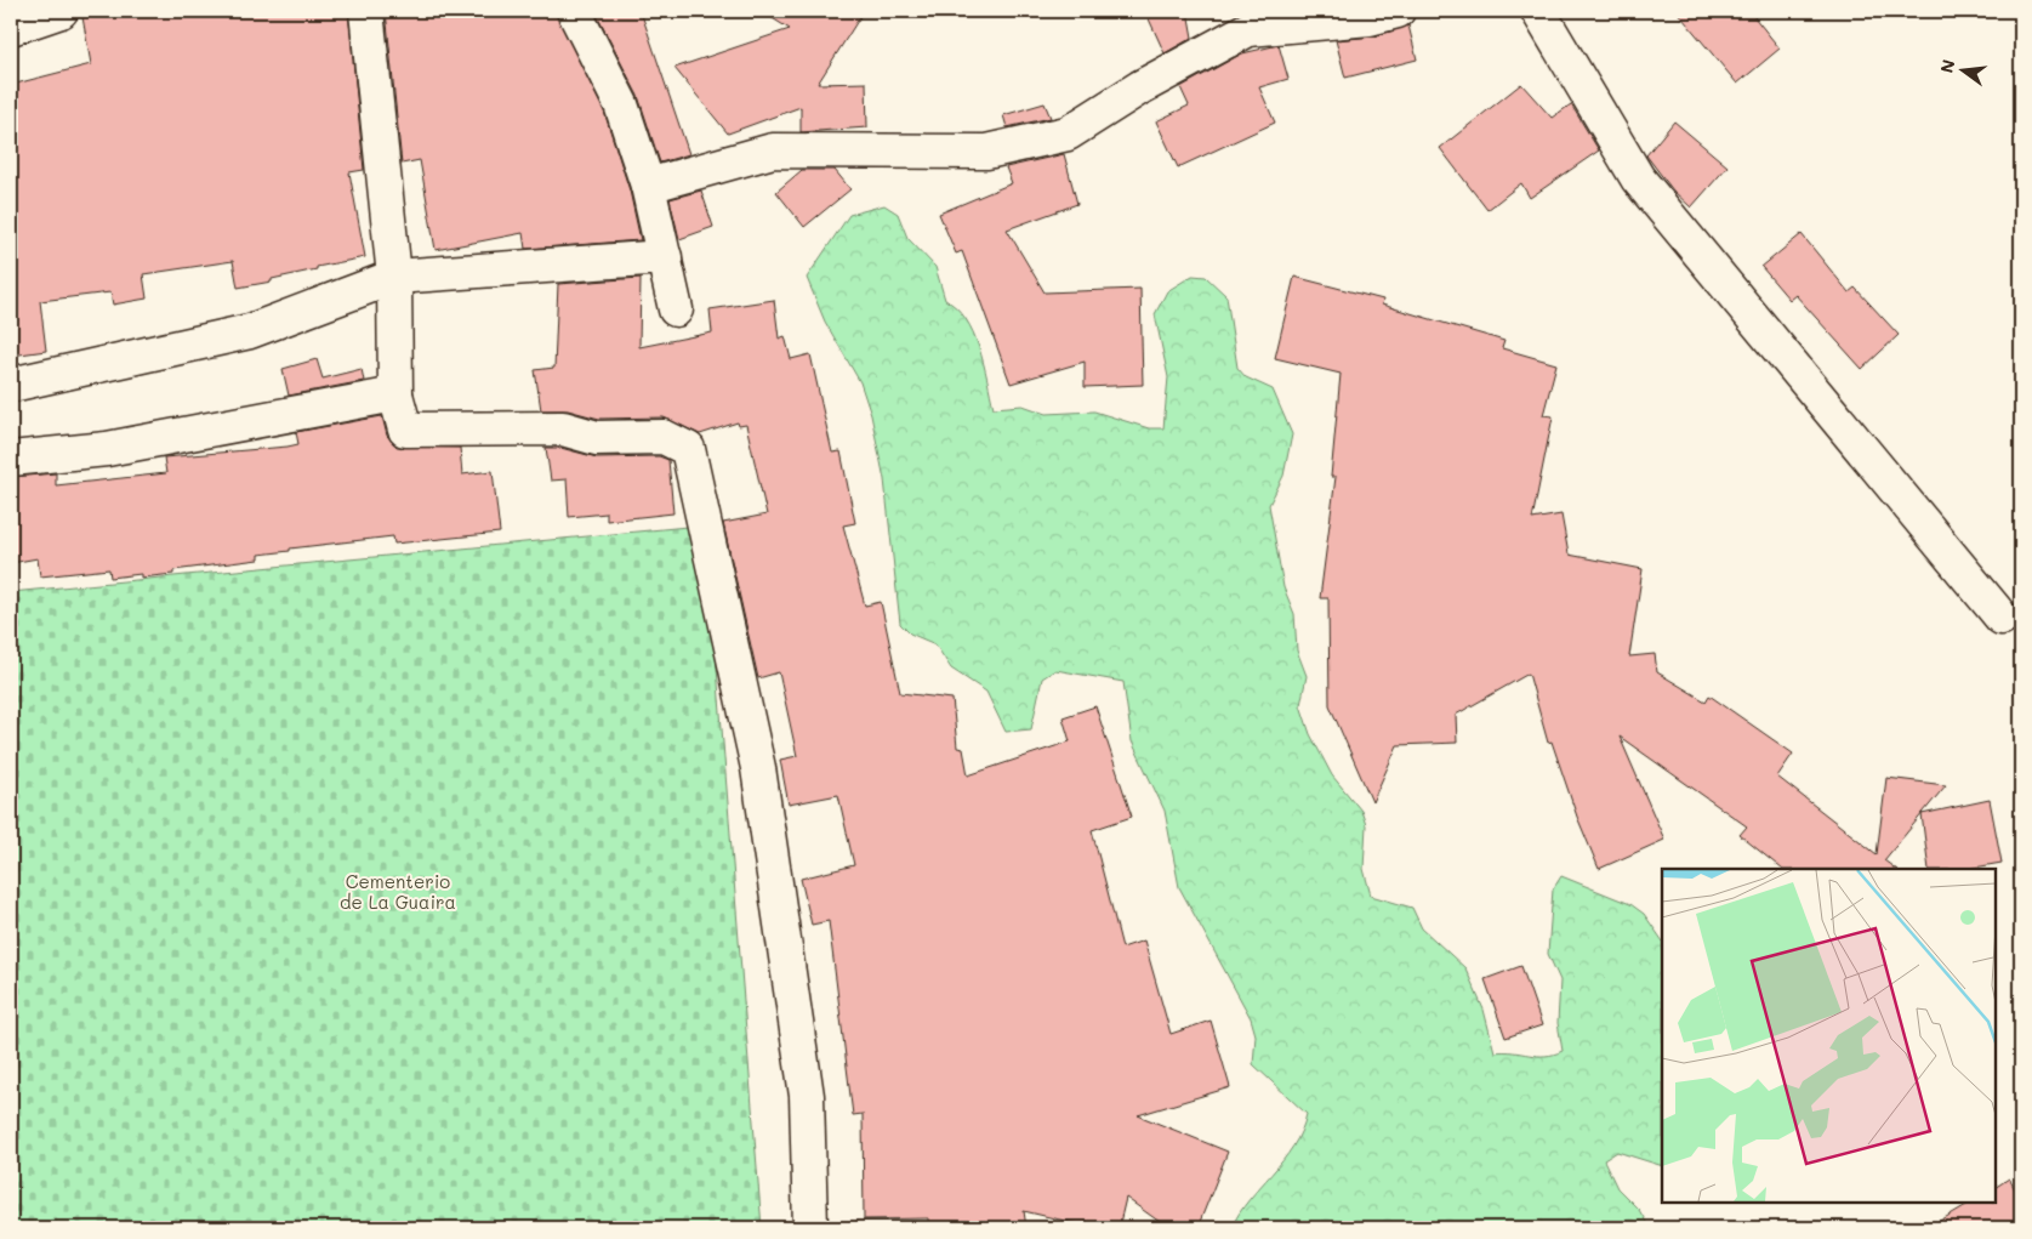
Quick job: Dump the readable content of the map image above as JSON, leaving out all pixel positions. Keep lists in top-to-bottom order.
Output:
{
  "parks": ["Cementerio de La Guaira"],
  "north": "left"
}
